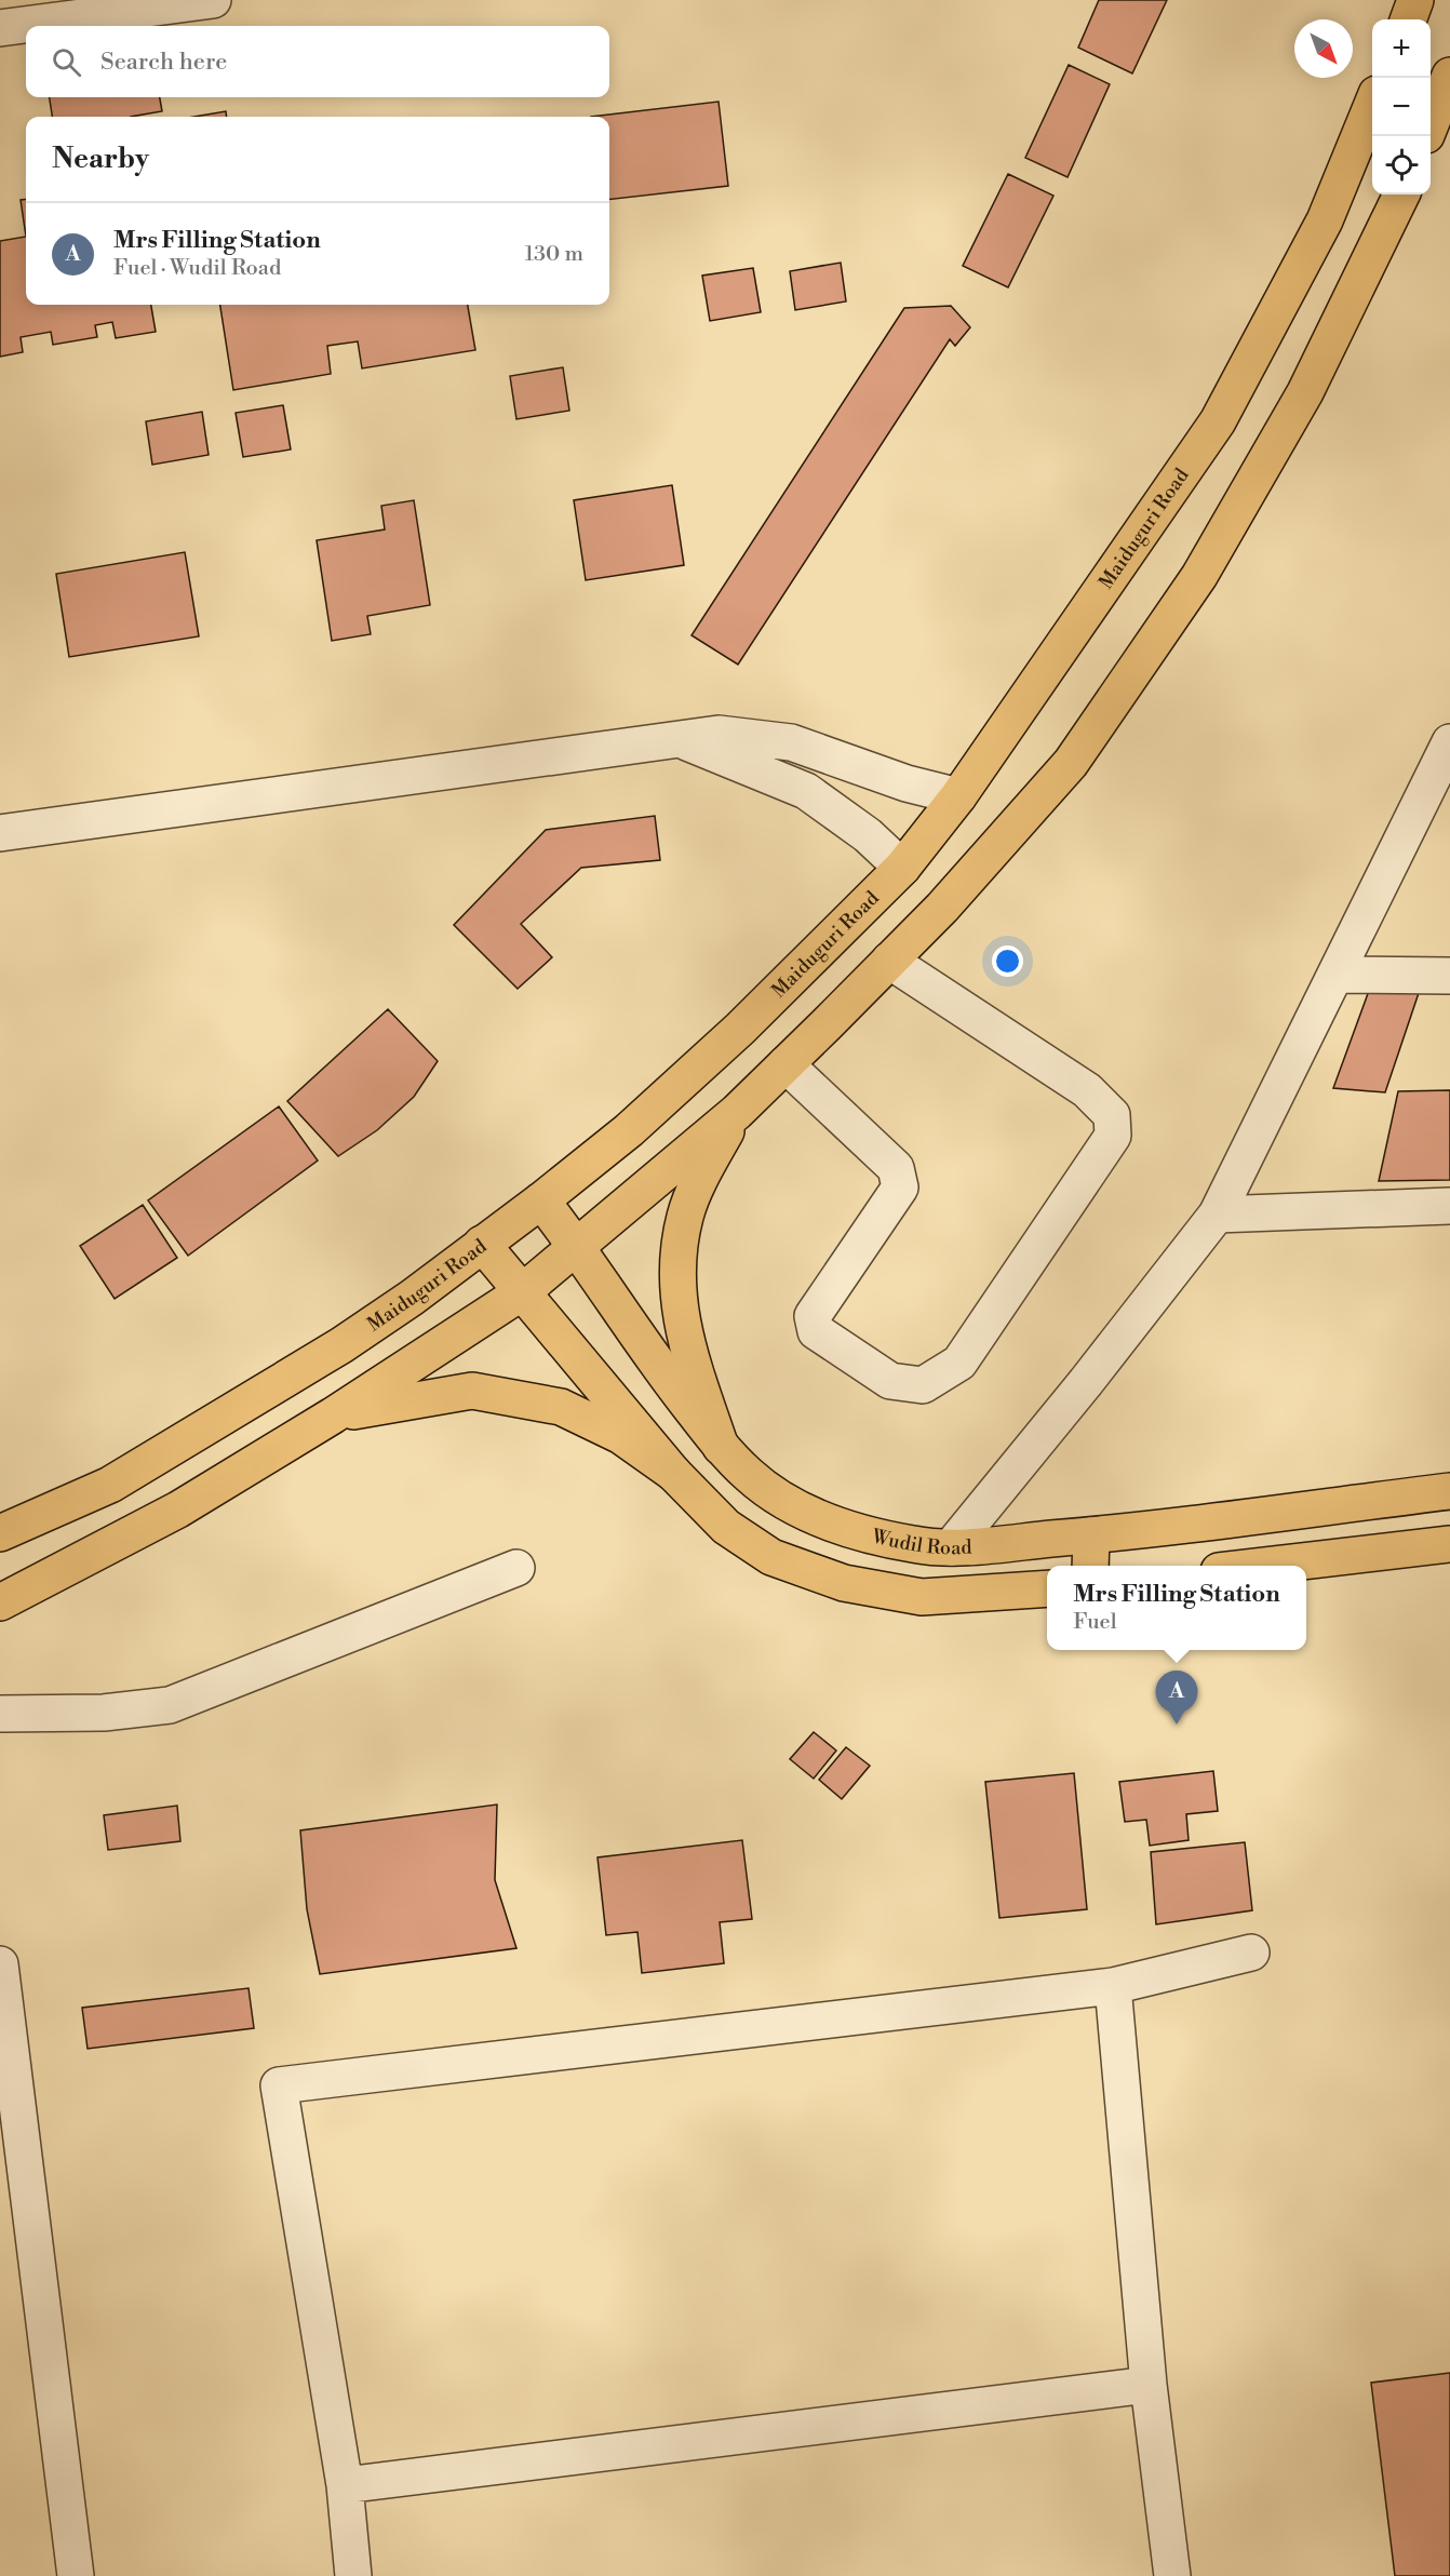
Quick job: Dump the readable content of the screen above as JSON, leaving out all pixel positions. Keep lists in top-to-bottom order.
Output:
{
  "streets": {
    "main road": ["Maiduguri Road", "Wudil Road"]
  },
  "crossings": [
    ["Maiduguri Road", "Wudil Road"]
  ],
  "north": "bottom right",
  "page": {
    "map_buttons": ["+", "−"],
    "search": "Search here",
    "heading": "Nearby",
    "list": [
      {
        "mark": "A",
        "name": "Mrs Filling Station",
        "note": "Fuel · Wudil Road",
        "value": "130 m"
      }
    ],
    "popup": ["Mrs Filling Station", "Fuel"],
    "pins": "A"
  }
}
